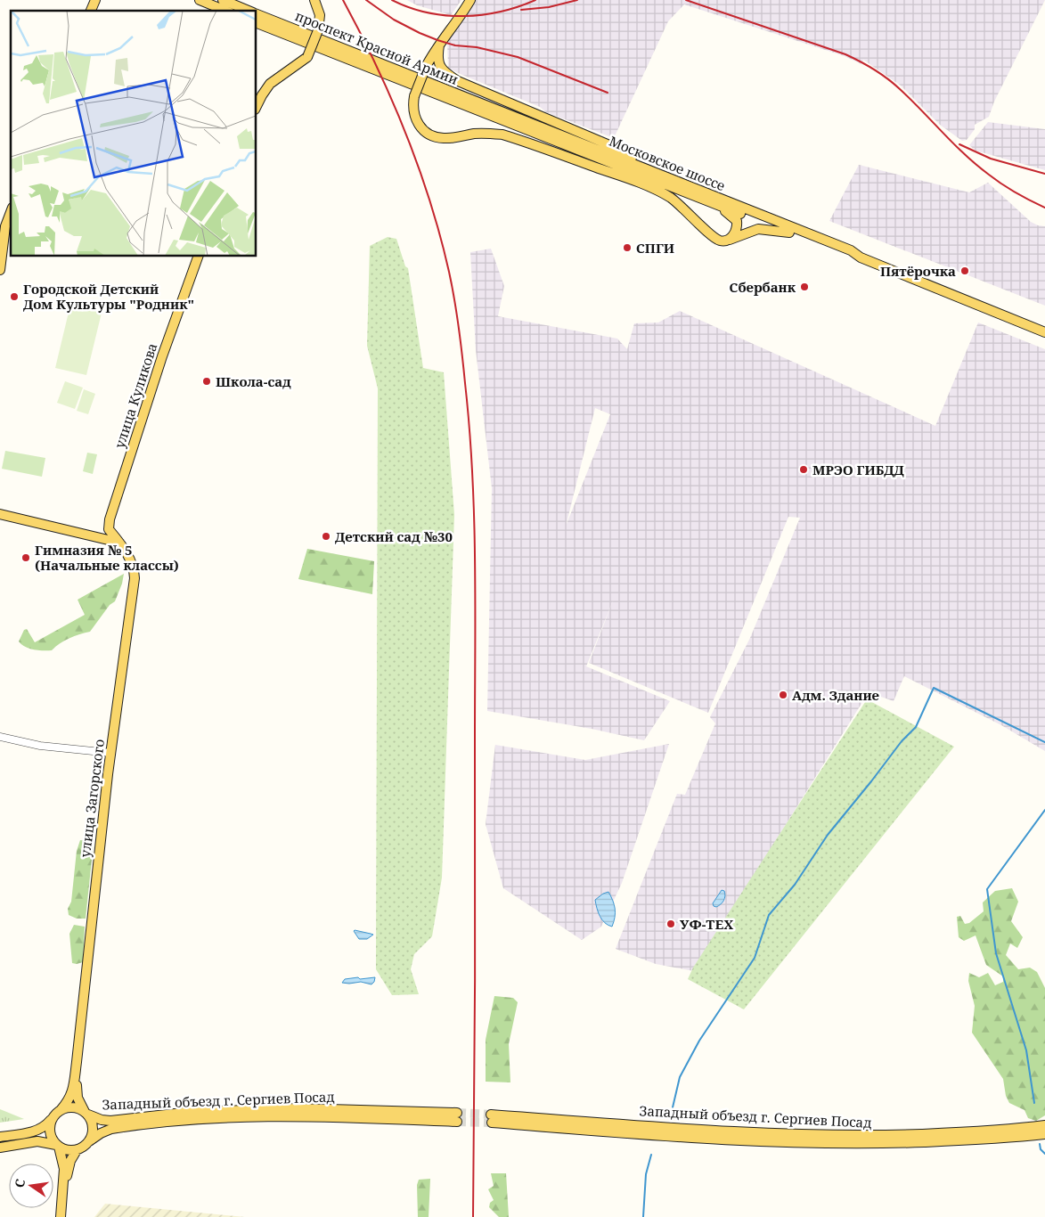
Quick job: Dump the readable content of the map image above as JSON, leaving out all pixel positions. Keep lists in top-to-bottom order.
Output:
{
  "streets": {
    "main road": [
      "проспект Красной Армии",
      "Московское шоссе",
      "улица Куликова",
      "улица Загорского",
      "Западный объезд г. Сергиев Посад"
    ]
  },
  "crossings": [
    ["проспект Красной Армии", "Московское шоссе"],
    ["улица Куликова", "улица Загорского"]
  ],
  "places": [
    "СПГИ",
    "Пятёрочка",
    "Сбербанк",
    "Городской Детский Дом Культуры \"Родник\"",
    "Школа-сад",
    "МРЭО ГИБДД",
    "Детский сад №30",
    "Гимназия № 5 (Начальные классы)",
    "Адм. Здание",
    "УФ-ТЕХ"
  ],
  "north": "left"
}
